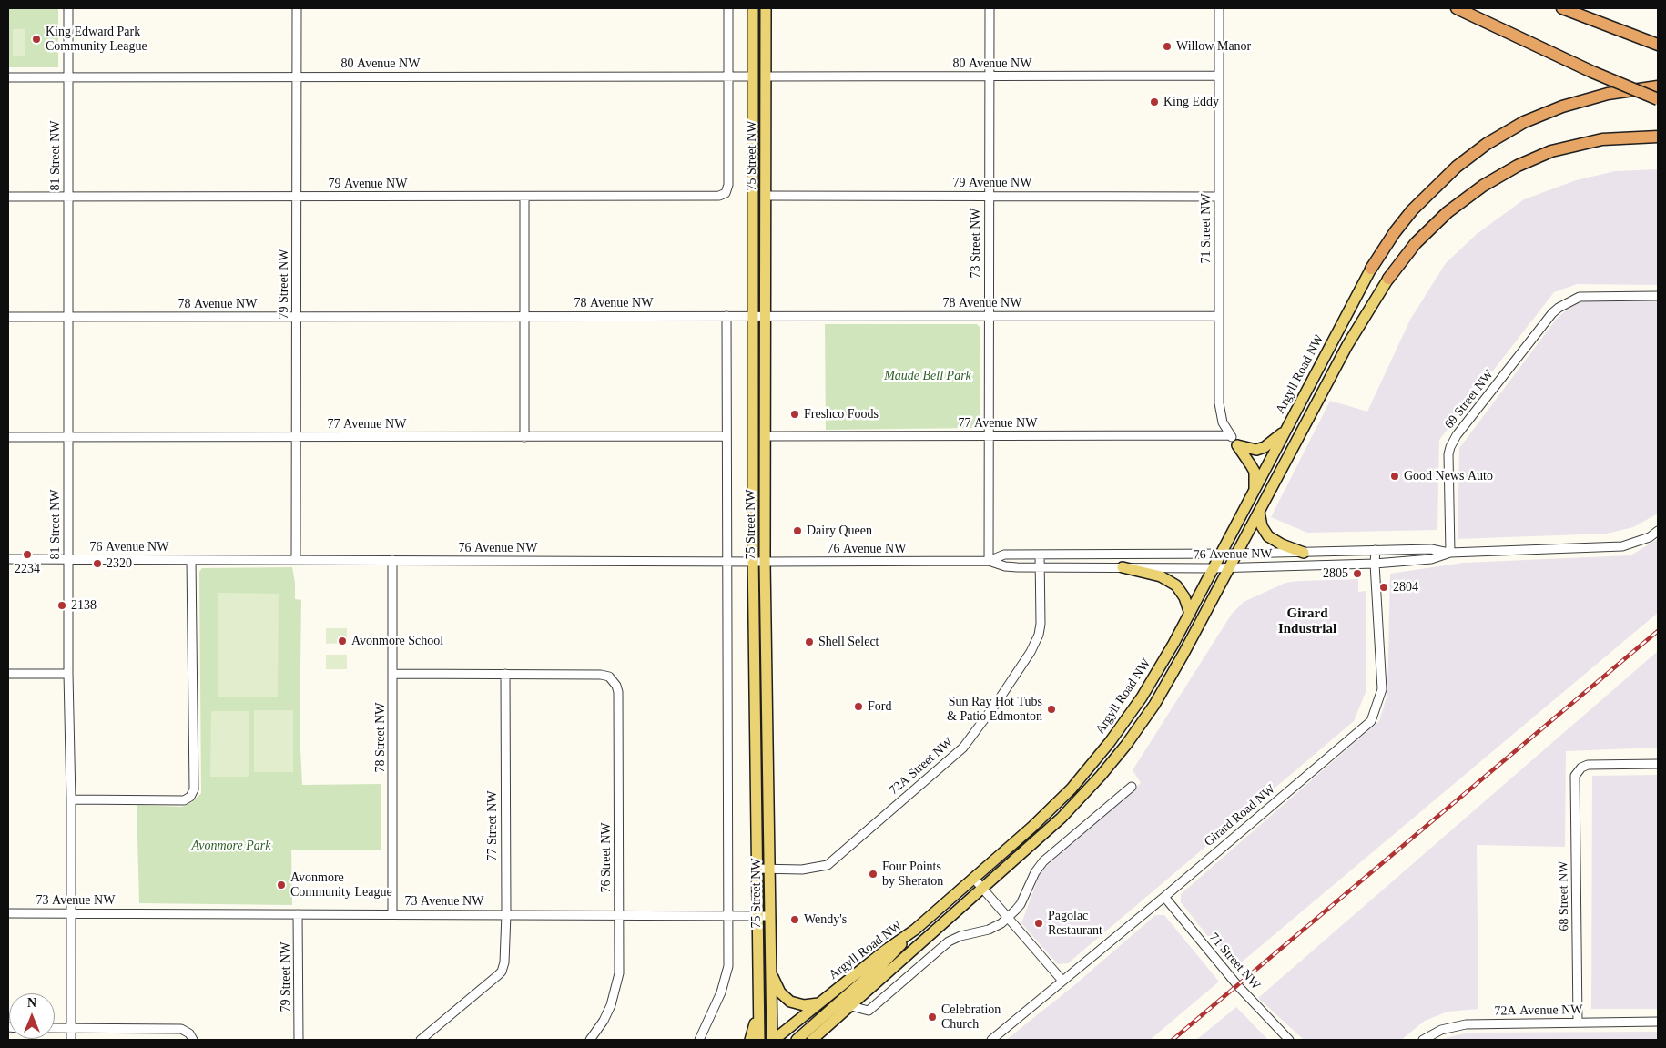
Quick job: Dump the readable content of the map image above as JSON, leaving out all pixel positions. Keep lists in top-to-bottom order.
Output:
{
  "streets": {
    "main road": ["75 Street NW", "Argyll Road NW"],
    "street": [
      "80 Avenue NW",
      "81 Street NW",
      "79 Avenue NW",
      "71 Street NW",
      "73 Street NW",
      "79 Street NW",
      "78 Avenue NW",
      "69 Street NW",
      "77 Avenue NW",
      "76 Avenue NW",
      "78 Street NW",
      "72A Street NW",
      "Girard Road NW",
      "77 Street NW",
      "76 Street NW",
      "68 Street NW",
      "73 Avenue NW",
      "72A Avenue NW"
    ]
  },
  "crossings": [
    ["80 Avenue NW", "81 Street NW"],
    ["80 Avenue NW", "75 Street NW"],
    ["80 Avenue NW", "71 Street NW"],
    ["80 Avenue NW", "73 Street NW"],
    ["80 Avenue NW", "79 Street NW"],
    ["81 Street NW", "79 Avenue NW"],
    ["81 Street NW", "78 Avenue NW"],
    ["81 Street NW", "77 Avenue NW"],
    ["81 Street NW", "76 Avenue NW"],
    ["81 Street NW", "73 Avenue NW"],
    ["75 Street NW", "79 Avenue NW"],
    ["75 Street NW", "78 Avenue NW"],
    ["75 Street NW", "Argyll Road NW"],
    ["75 Street NW", "77 Avenue NW"],
    ["75 Street NW", "76 Avenue NW"],
    ["75 Street NW", "72A Street NW"],
    ["75 Street NW", "73 Avenue NW"],
    ["79 Avenue NW", "71 Street NW"],
    ["79 Avenue NW", "73 Street NW"],
    ["79 Avenue NW", "79 Street NW"],
    ["71 Street NW", "78 Avenue NW"],
    ["71 Street NW", "77 Avenue NW"],
    ["71 Street NW", "Girard Road NW"],
    ["73 Street NW", "78 Avenue NW"],
    ["73 Street NW", "77 Avenue NW"],
    ["73 Street NW", "76 Avenue NW"],
    ["79 Street NW", "78 Avenue NW"],
    ["79 Street NW", "77 Avenue NW"],
    ["79 Street NW", "76 Avenue NW"],
    ["79 Street NW", "73 Avenue NW"],
    ["Argyll Road NW", "76 Avenue NW"],
    ["69 Street NW", "76 Avenue NW"],
    ["76 Avenue NW", "78 Street NW"],
    ["76 Avenue NW", "72A Street NW"],
    ["76 Avenue NW", "Girard Road NW"],
    ["78 Street NW", "73 Avenue NW"],
    ["77 Street NW", "76 Street NW"],
    ["77 Street NW", "73 Avenue NW"],
    ["76 Street NW", "73 Avenue NW"],
    ["68 Street NW", "72A Avenue NW"]
  ],
  "districts": ["Girard Industrial"],
  "parks": ["Maude Bell Park", "Avonmore Park"],
  "places": [
    "King Edward Park Community League",
    "Willow Manor",
    "King Eddy",
    "Freshco Foods",
    "Good News Auto",
    "Dairy Queen",
    "2234",
    "2320",
    "2805",
    "2804",
    "2138",
    "Avonmore School",
    "Shell Select",
    "Ford",
    "Sun Ray Hot Tubs & Patio Edmonton",
    "Four Points by Sheraton",
    "Avonmore Community League",
    "Wendy's",
    "Pagolac Restaurant",
    "Celebration Church"
  ],
  "north": "top"
}
